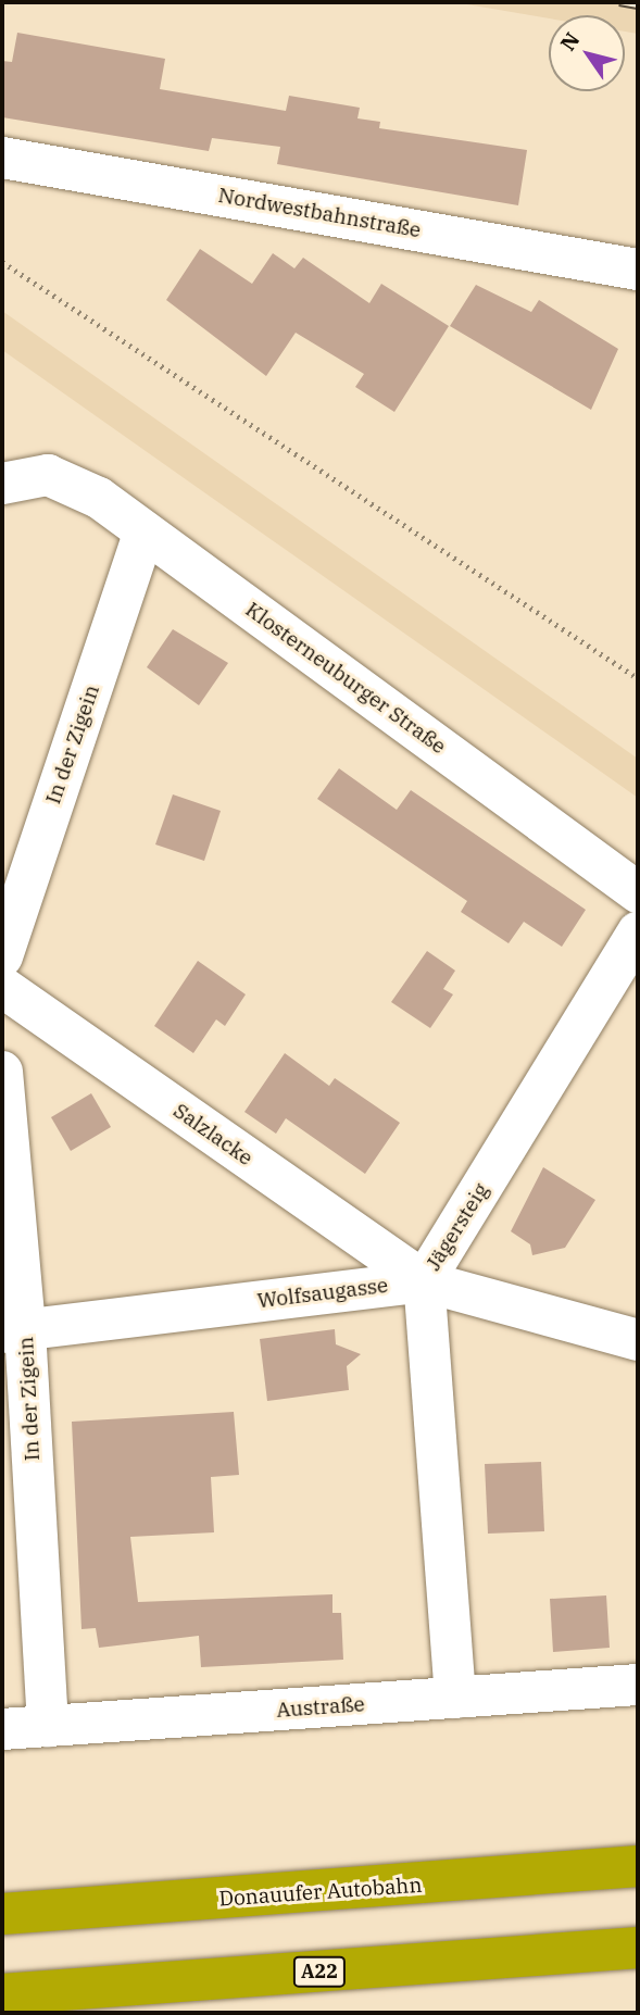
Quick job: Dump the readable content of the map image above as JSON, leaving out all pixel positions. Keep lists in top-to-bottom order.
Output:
{
  "streets": {
    "highway": ["Donauufer Autobahn", "A22"],
    "street": [
      "Nordwestbahnstraße",
      "Klosterneuburger Straße",
      "In der Zigein",
      "Salzlacke",
      "Jägersteig",
      "Wolfsaugasse",
      "Austraße"
    ]
  },
  "crossings": [
    ["Klosterneuburger Straße", "In der Zigein"],
    ["In der Zigein", "Wolfsaugasse"],
    ["In der Zigein", "Austraße"],
    ["Salzlacke", "Jägersteig"],
    ["Salzlacke", "Wolfsaugasse"],
    ["Jägersteig", "Wolfsaugasse"],
    ["Jägersteig", "Austraße"]
  ],
  "north": "top left"
}
